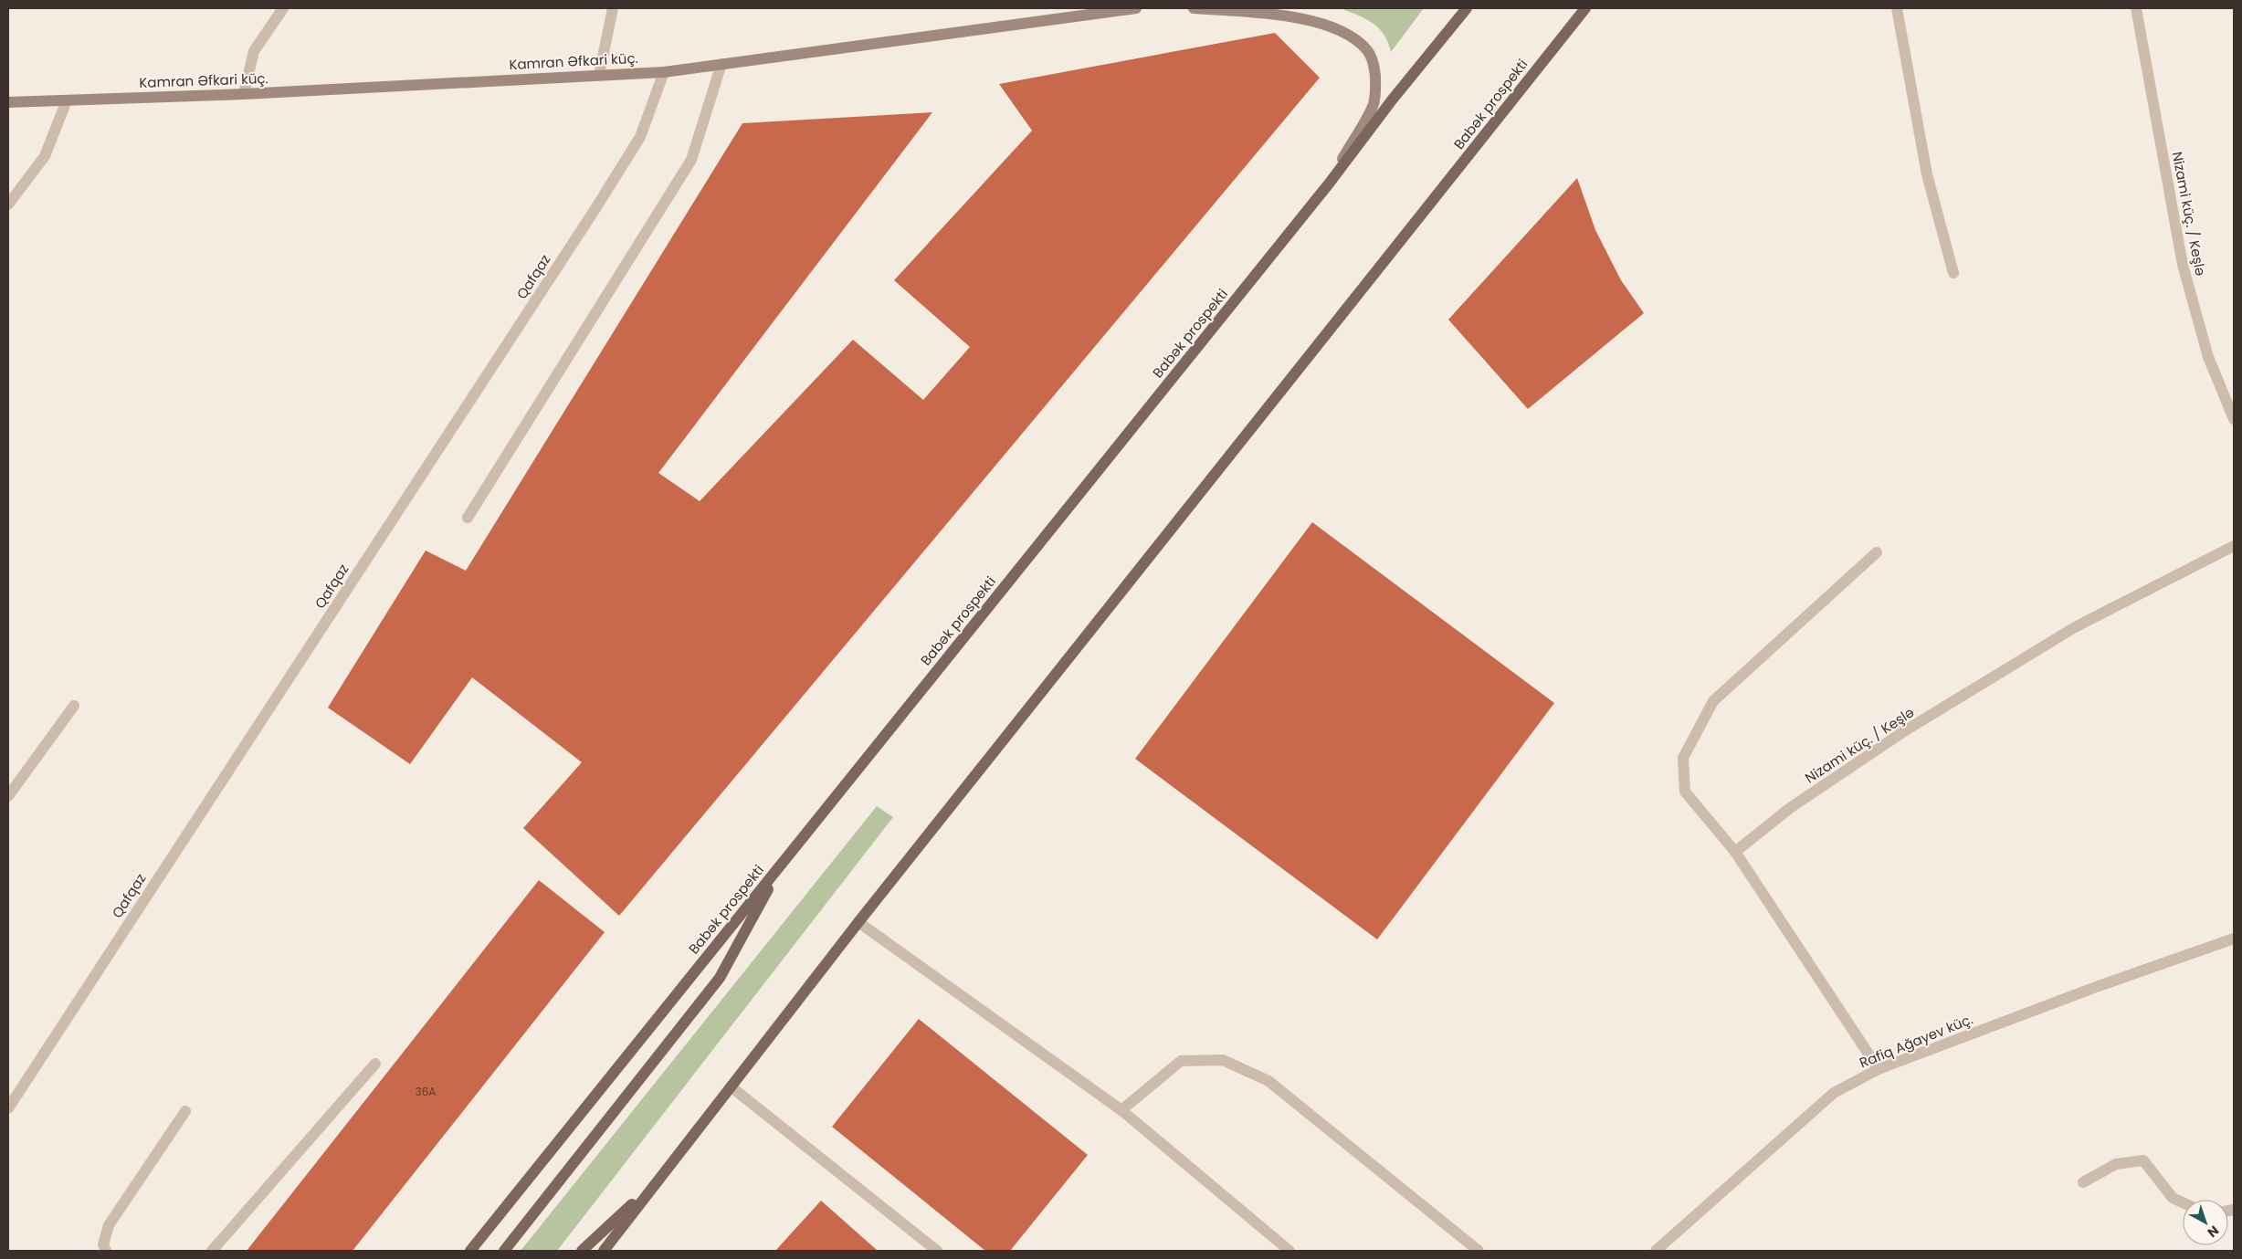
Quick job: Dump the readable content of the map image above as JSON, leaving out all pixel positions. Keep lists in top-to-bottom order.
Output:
{
  "streets": {
    "main road": ["Babək prospekti"],
    "street": [
      "Kamran Əfkari küç.",
      "Nizami küç. / Keşlə",
      "Qafqaz",
      "Rafiq Ağayev küç."
    ]
  },
  "crossings": [
    ["Kamran Əfkari küç.", "Qafqaz"]
  ],
  "house_numbers": ["36A"],
  "north": "bottom right"
}
